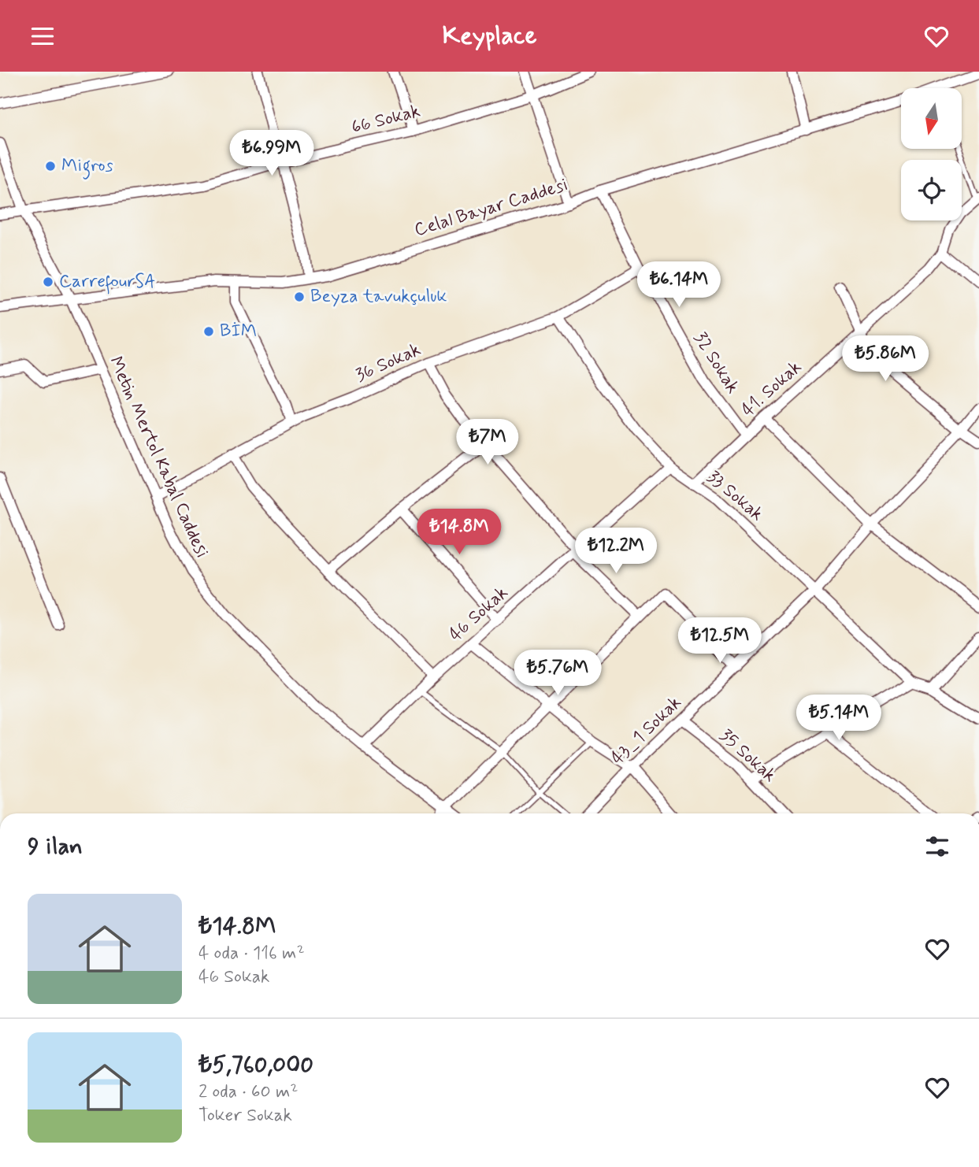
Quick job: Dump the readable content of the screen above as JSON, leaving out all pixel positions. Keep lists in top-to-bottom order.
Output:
{
  "streets": {
    "street": [
      "66 Sokak",
      "Celal Bayar Caddesi",
      "36 Sokak",
      "32 Sokak",
      "41. Sokak",
      "Metin Mertol Kabal Caddesi",
      "33 Sokak",
      "46 Sokak",
      "43_1 Sokak",
      "35 Sokak"
    ]
  },
  "crossings": [
    ["66 Sokak", "Metin Mertol Kabal Caddesi"],
    ["Celal Bayar Caddesi", "32 Sokak"],
    ["Celal Bayar Caddesi", "Metin Mertol Kabal Caddesi"],
    ["36 Sokak", "32 Sokak"],
    ["36 Sokak", "Metin Mertol Kabal Caddesi"],
    ["36 Sokak", "33 Sokak"],
    ["32 Sokak", "41. Sokak"],
    ["41. Sokak", "33 Sokak"],
    ["Metin Mertol Kabal Caddesi", "46 Sokak"],
    ["33 Sokak", "46 Sokak"],
    ["33 Sokak", "43_1 Sokak"],
    ["43_1 Sokak", "35 Sokak"]
  ],
  "places": [
    "Migros",
    "CarrefourSA",
    "Beyza tavukçuluk",
    "BİM"
  ],
  "north": "bottom",
  "page": {
    "header": "Keyplace",
    "price": [
      "₺6.99M",
      "₺6.14M",
      "₺5.86M",
      "₺7M",
      "₺14.8M",
      "₺12.2M",
      "₺12.5M",
      "₺5.76M",
      "₺5.14M"
    ],
    "heading": "9 ilan",
    "list": [
      {
        "name": "₺14.8M",
        "note": "4 oda · 116 m² · 46 Sokak"
      },
      {
        "name": "₺5,760,000",
        "note": "2 oda · 60 m² · Toker Sokak"
      }
    ]
  }
}
